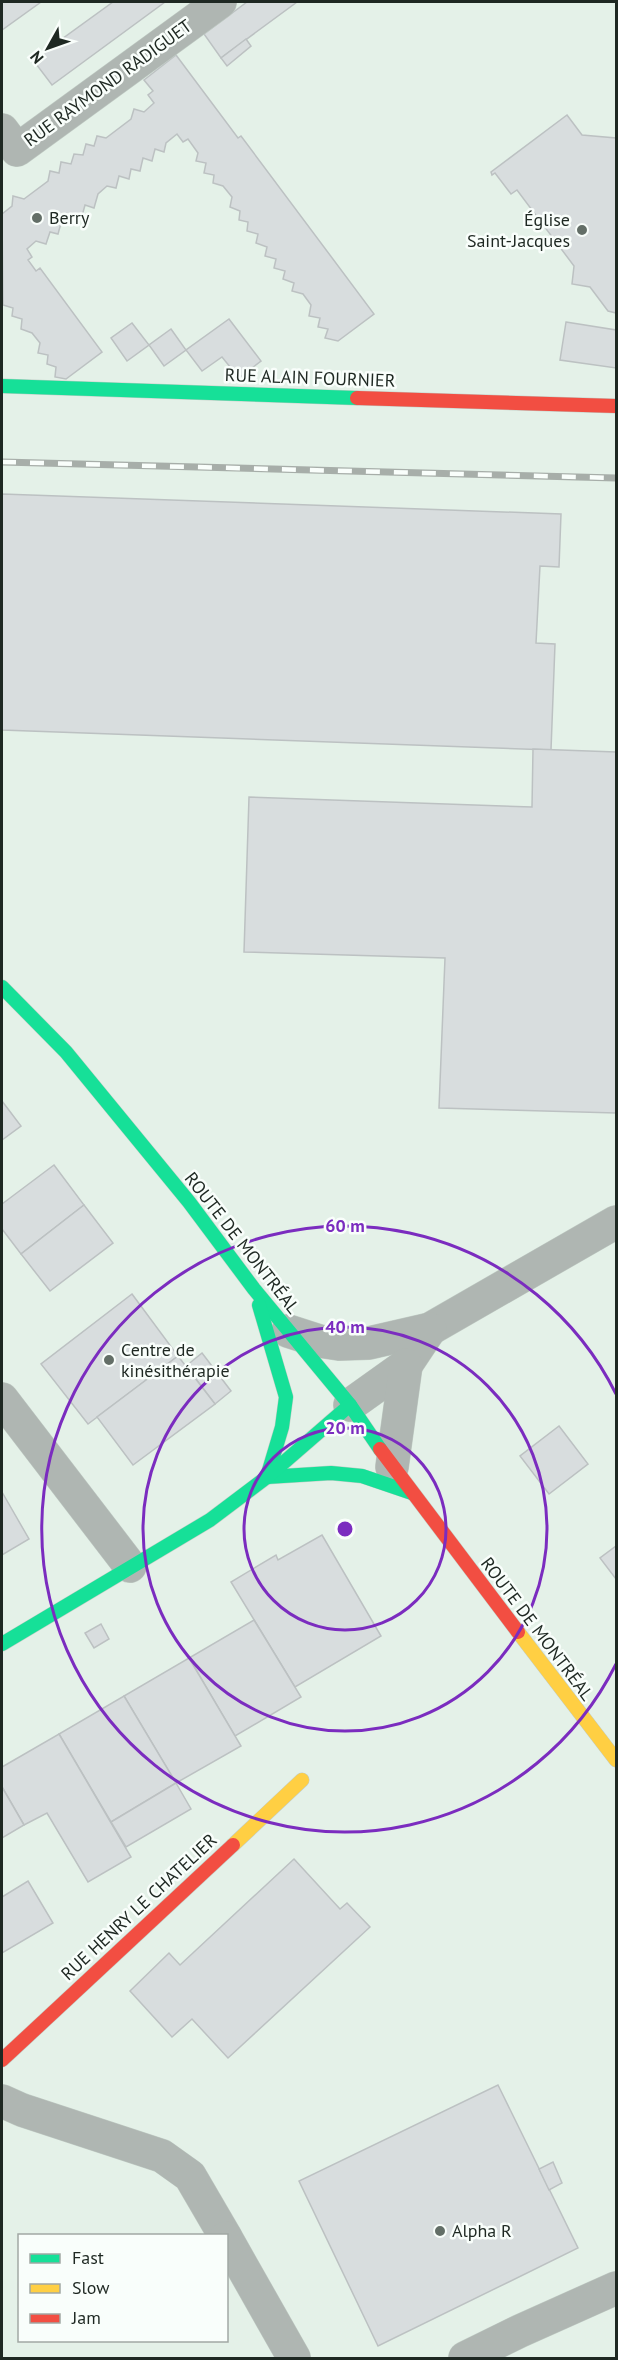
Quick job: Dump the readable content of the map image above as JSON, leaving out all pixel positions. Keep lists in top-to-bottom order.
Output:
{
  "streets": {
    "main road": ["RUE ALAIN FOURNIER", "ROUTE DE MONTRÉAL", "RUE HENRY LE CHATELIER"],
    "street": ["RUE RAYMOND RADIGUET"]
  },
  "places": [
    "Berry",
    "Église Saint-Jacques",
    "Centre de kinésithérapie",
    "Alpha R"
  ],
  "legend": ["Fast", "Slow", "Jam"],
  "north": "bottom left",
  "rings": ["60 m", "40 m", "20 m"]
}
